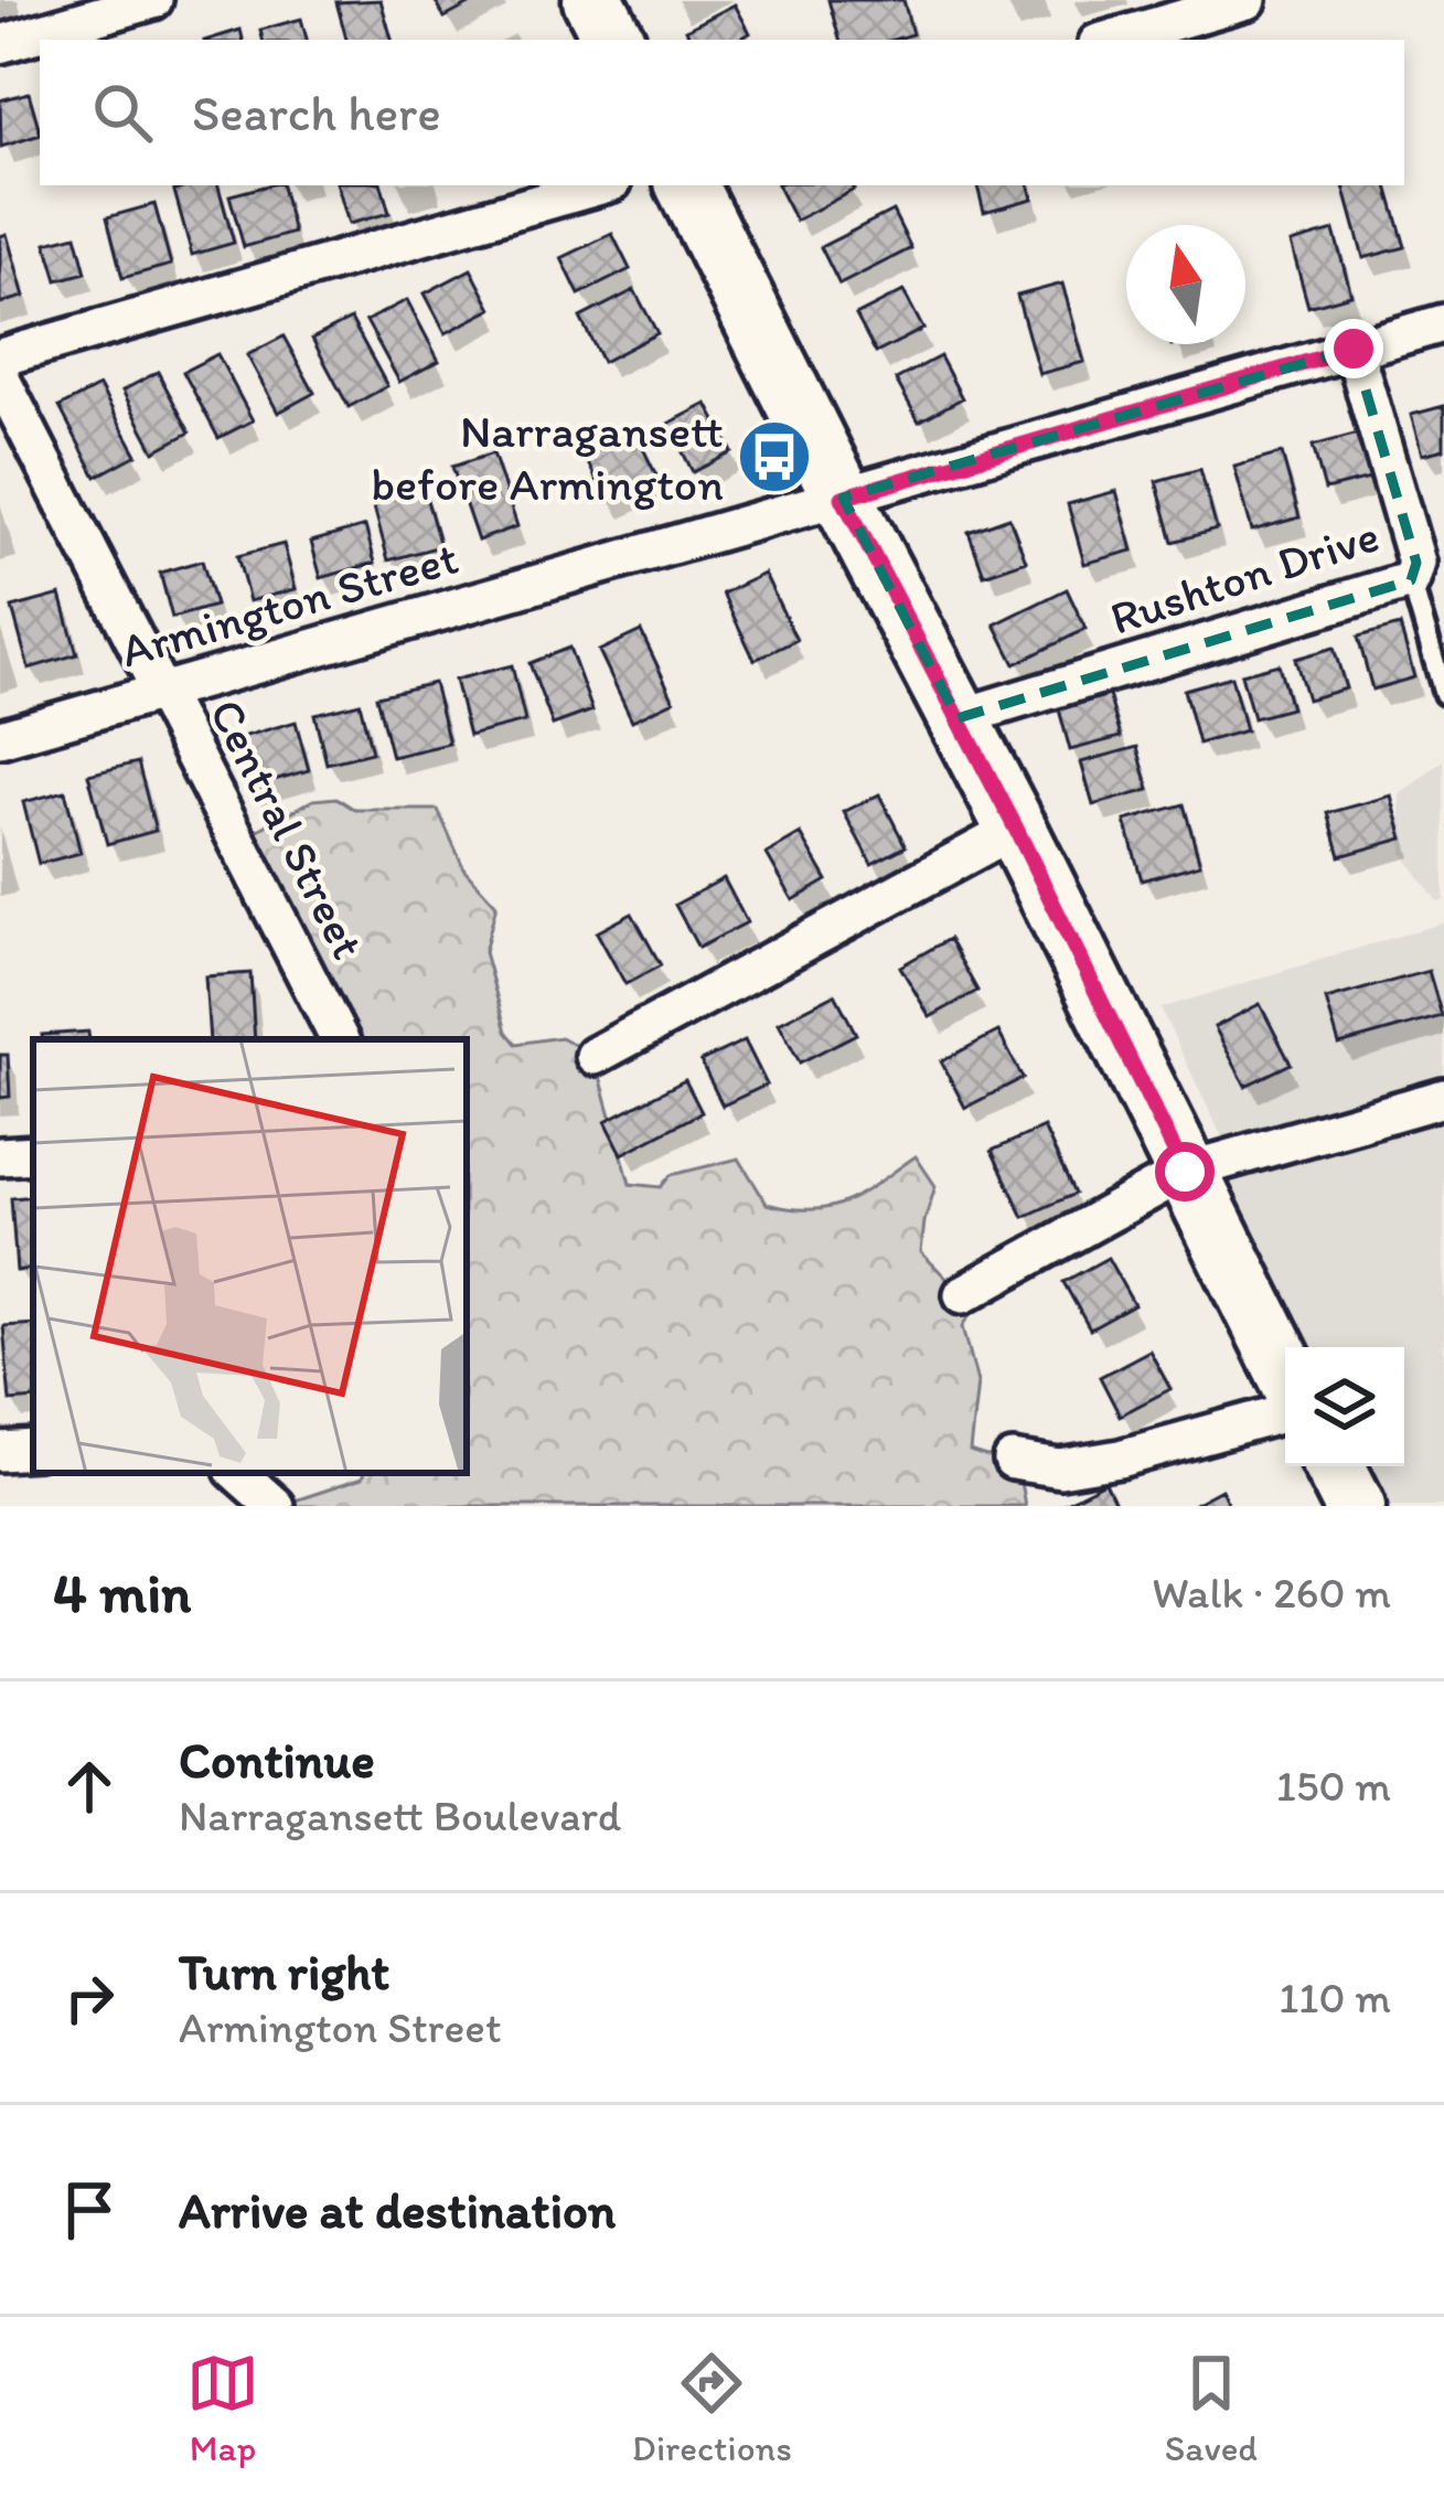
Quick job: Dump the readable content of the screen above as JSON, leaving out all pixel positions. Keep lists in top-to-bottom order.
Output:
{
  "streets": {
    "street": ["Rushton Drive", "Armington Street", "Central Street"]
  },
  "crossings": [
    ["Rushton Drive", "Armington Street"],
    ["Armington Street", "Central Street"]
  ],
  "places": {
    "bus stop": ["Narragansett before Armington"]
  },
  "north": "top",
  "page": {
    "search": "Search here",
    "heading": ["4 min", "Walk · 260 m"],
    "list": [
      ["Continue", "Narragansett Boulevard", "150 m"],
      ["Turn right", "Armington Street", "110 m"],
      "Arrive at destination"
    ],
    "nav": ["Map", "Directions", "Saved"]
  }
}
